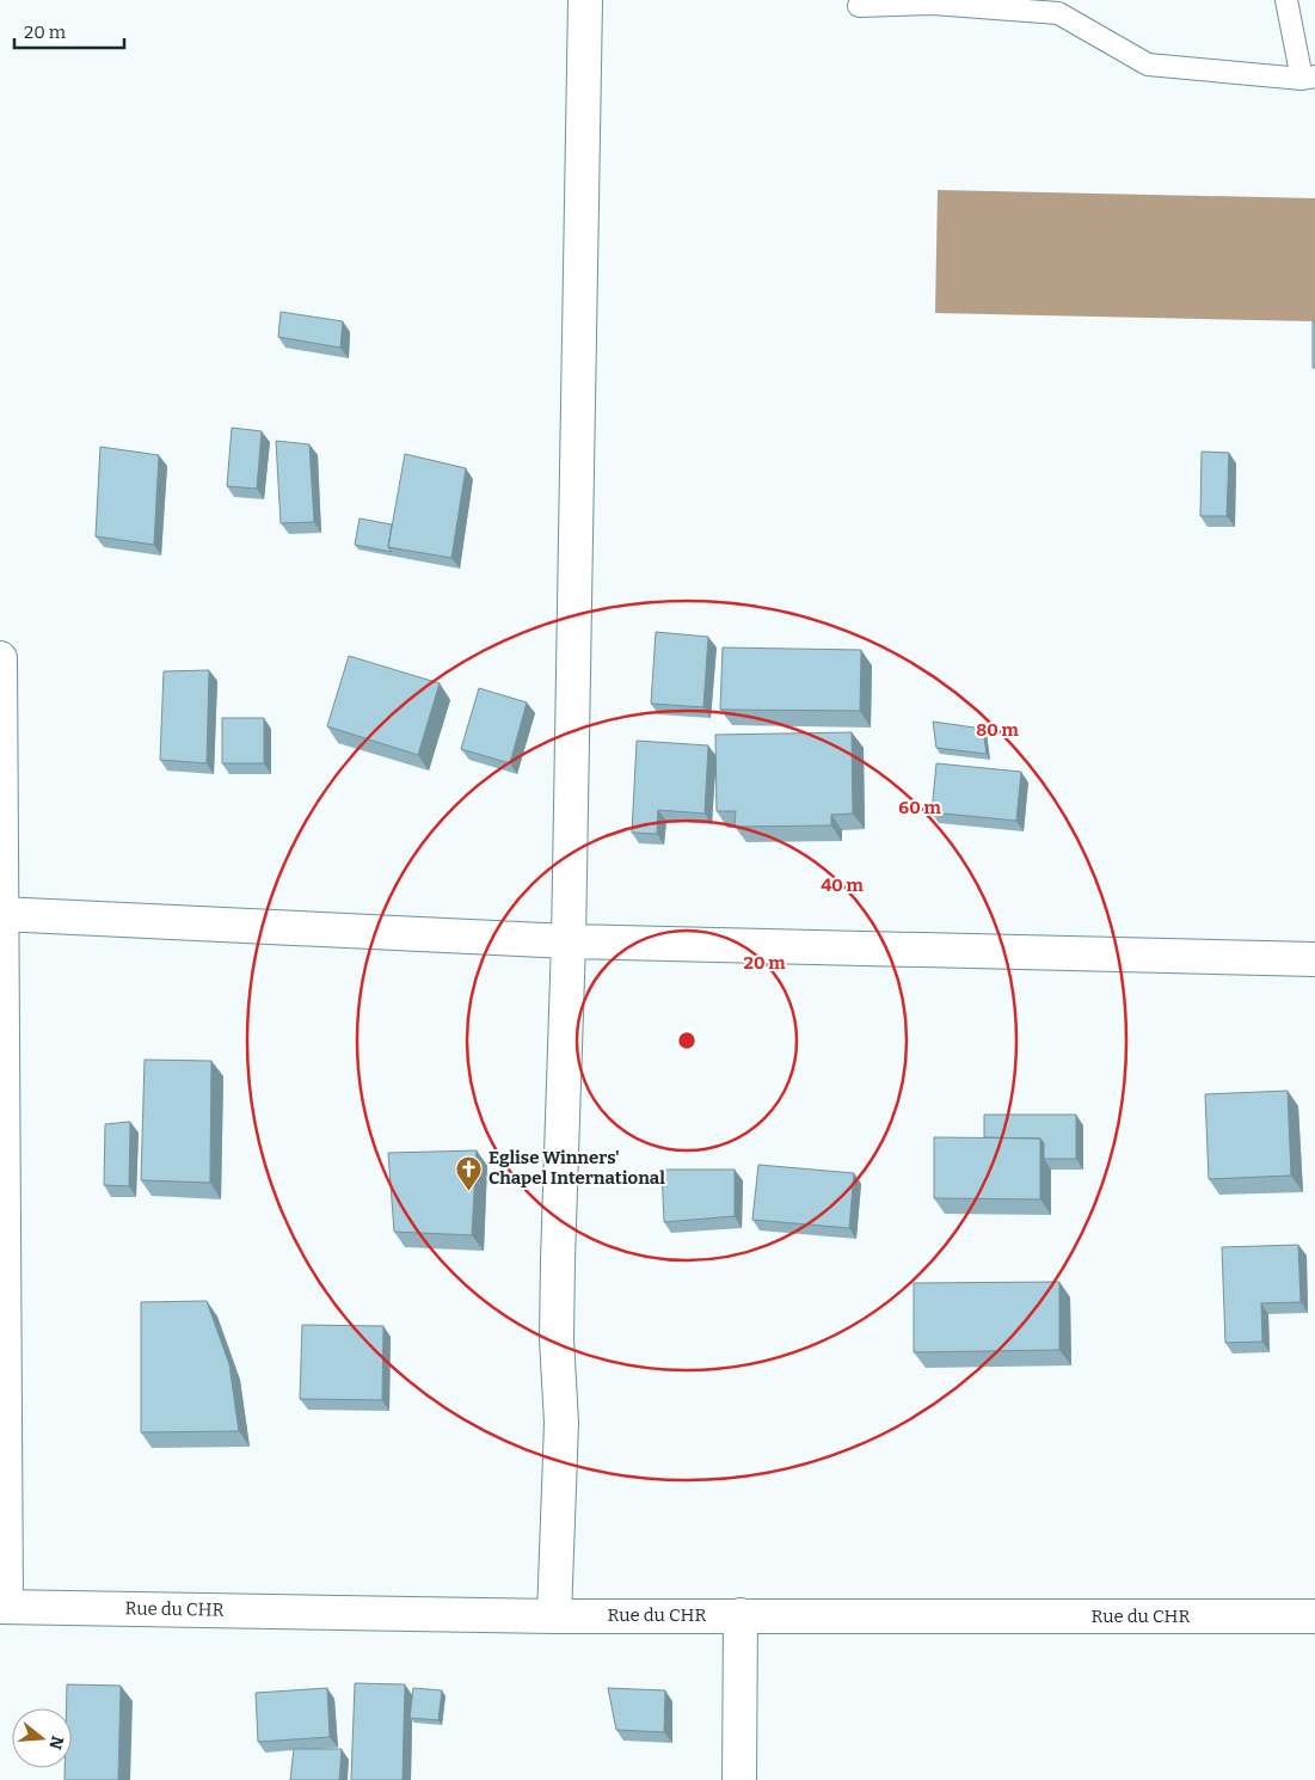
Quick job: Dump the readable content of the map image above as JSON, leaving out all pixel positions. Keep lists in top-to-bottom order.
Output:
{
  "streets": {
    "street": ["Rue du CHR"]
  },
  "places": {
    "church": ["Eglise Winners' Chapel International"]
  },
  "scale_bar": "20 m",
  "north": "right",
  "rings": [
    "80 m",
    "60 m",
    "40 m",
    "20 m"
  ]
}
